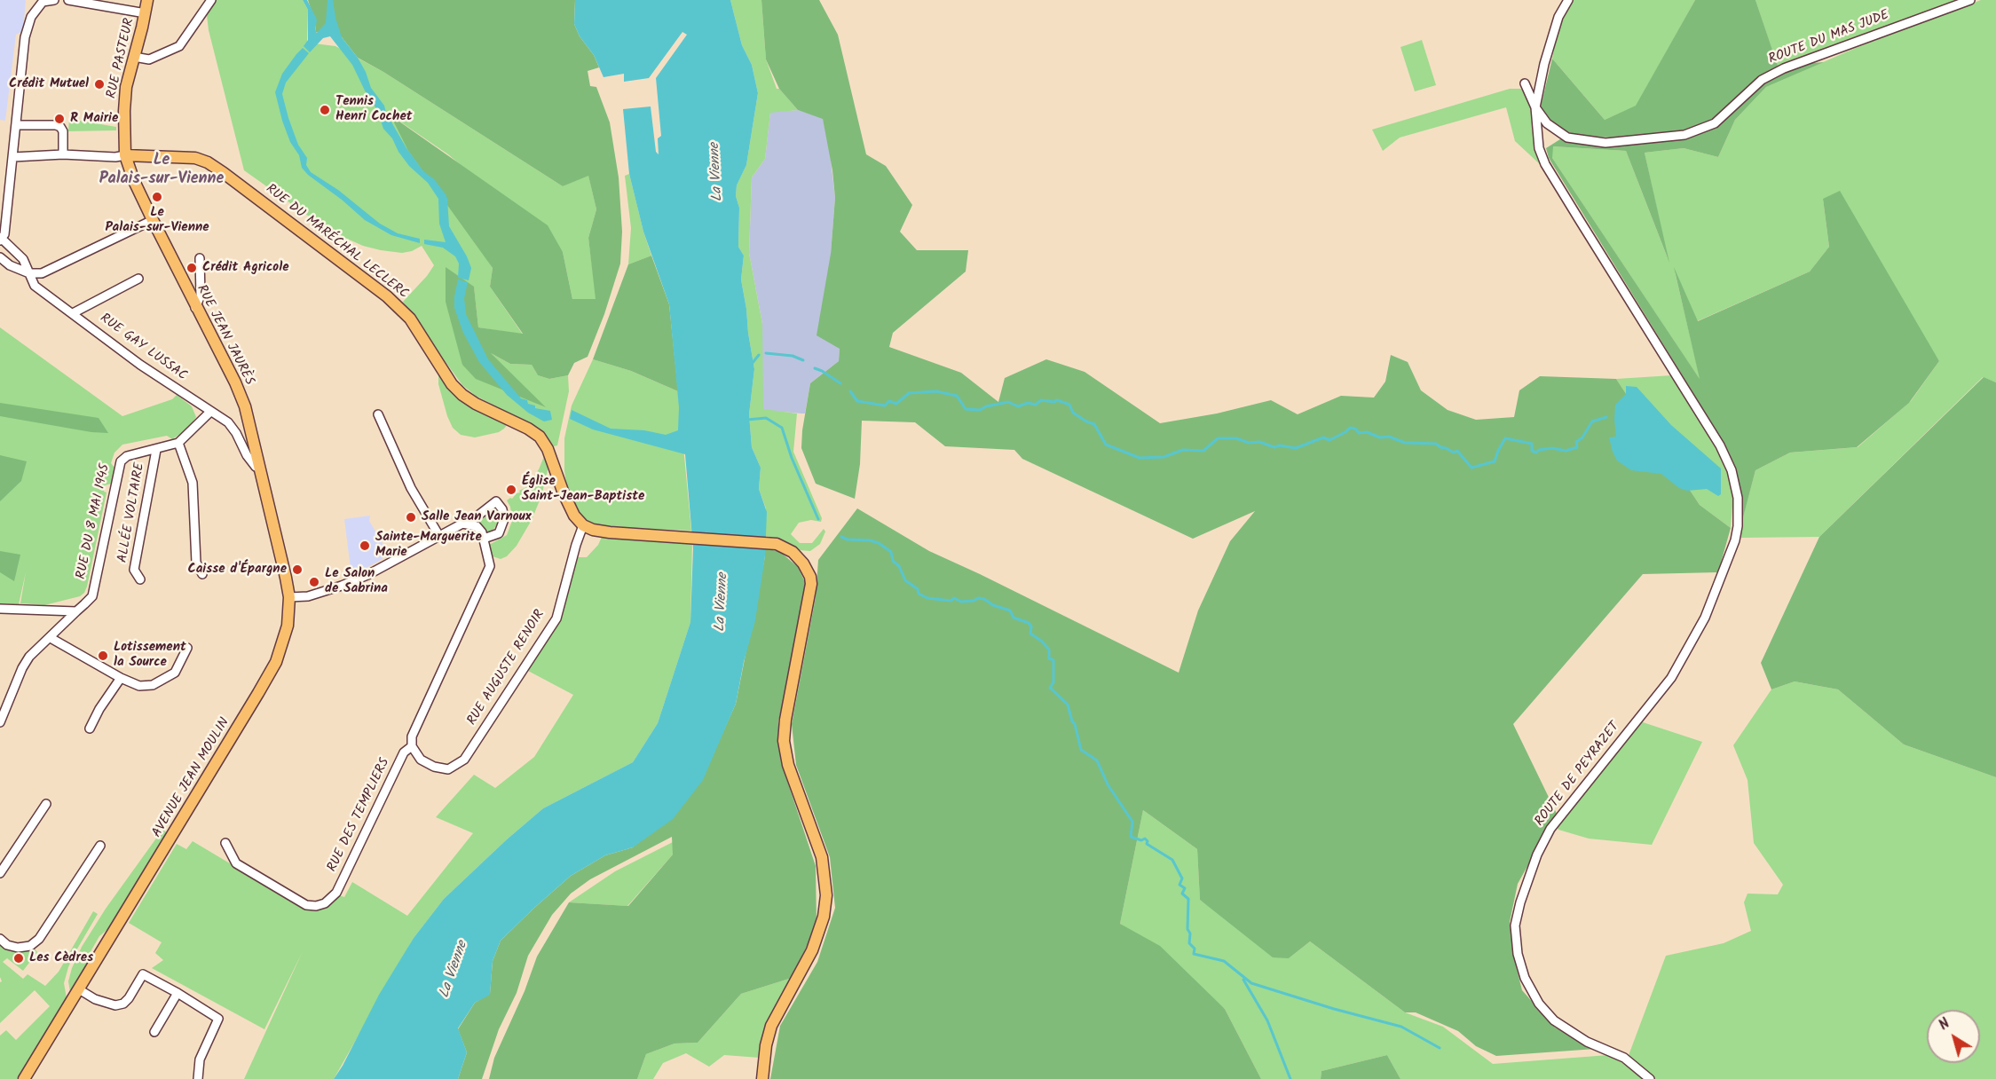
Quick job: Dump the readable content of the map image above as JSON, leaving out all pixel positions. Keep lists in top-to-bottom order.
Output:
{
  "streets": {
    "main road": [
      "RUE PASTEUR",
      "RUE DU MARÉCHAL LECLERC",
      "RUE JEAN JAURÈS",
      "AVENUE JEAN MOULIN"
    ],
    "street": [
      "ROUTE DU MAS JUDE",
      "RUE GAY LUSSAC",
      "ALLÉE VOLTAIRE",
      "RUE DU 8 MAI 1945",
      "RUE AUGUSTE RENOIR",
      "ROUTE DE PEYRAZET",
      "RUE DES TEMPLIERS"
    ]
  },
  "crossings": [
    ["ROUTE DU MAS JUDE", "ROUTE DE PEYRAZET"],
    ["RUE PASTEUR", "RUE DU MARÉCHAL LECLERC"],
    ["RUE PASTEUR", "RUE JEAN JAURÈS"],
    ["RUE DU MARÉCHAL LECLERC", "RUE AUGUSTE RENOIR"],
    ["RUE JEAN JAURÈS", "RUE GAY LUSSAC"],
    ["RUE JEAN JAURÈS", "AVENUE JEAN MOULIN"],
    ["RUE GAY LUSSAC", "RUE DU 8 MAI 1945"],
    ["RUE GAY LUSSAC", "AVENUE JEAN MOULIN"],
    ["ALLÉE VOLTAIRE", "RUE DU 8 MAI 1945"],
    ["RUE AUGUSTE RENOIR", "RUE DES TEMPLIERS"]
  ],
  "districts": ["Le Palais-sur-Vienne"],
  "water": ["La Vienne"],
  "places": [
    "Crédit Mutuel",
    "Tennis Henri Cochet",
    "R Mairie",
    "Le Palais-sur-Vienne",
    "Crédit Agricole",
    "Église Saint-Jean-Baptiste",
    "Salle Jean Varnoux",
    "Sainte-Marguerite Marie",
    "Caisse d'Épargne",
    "Le Salon de Sabrina",
    "Lotissement la Source",
    "Les Cèdres"
  ],
  "north": "top left"
}
